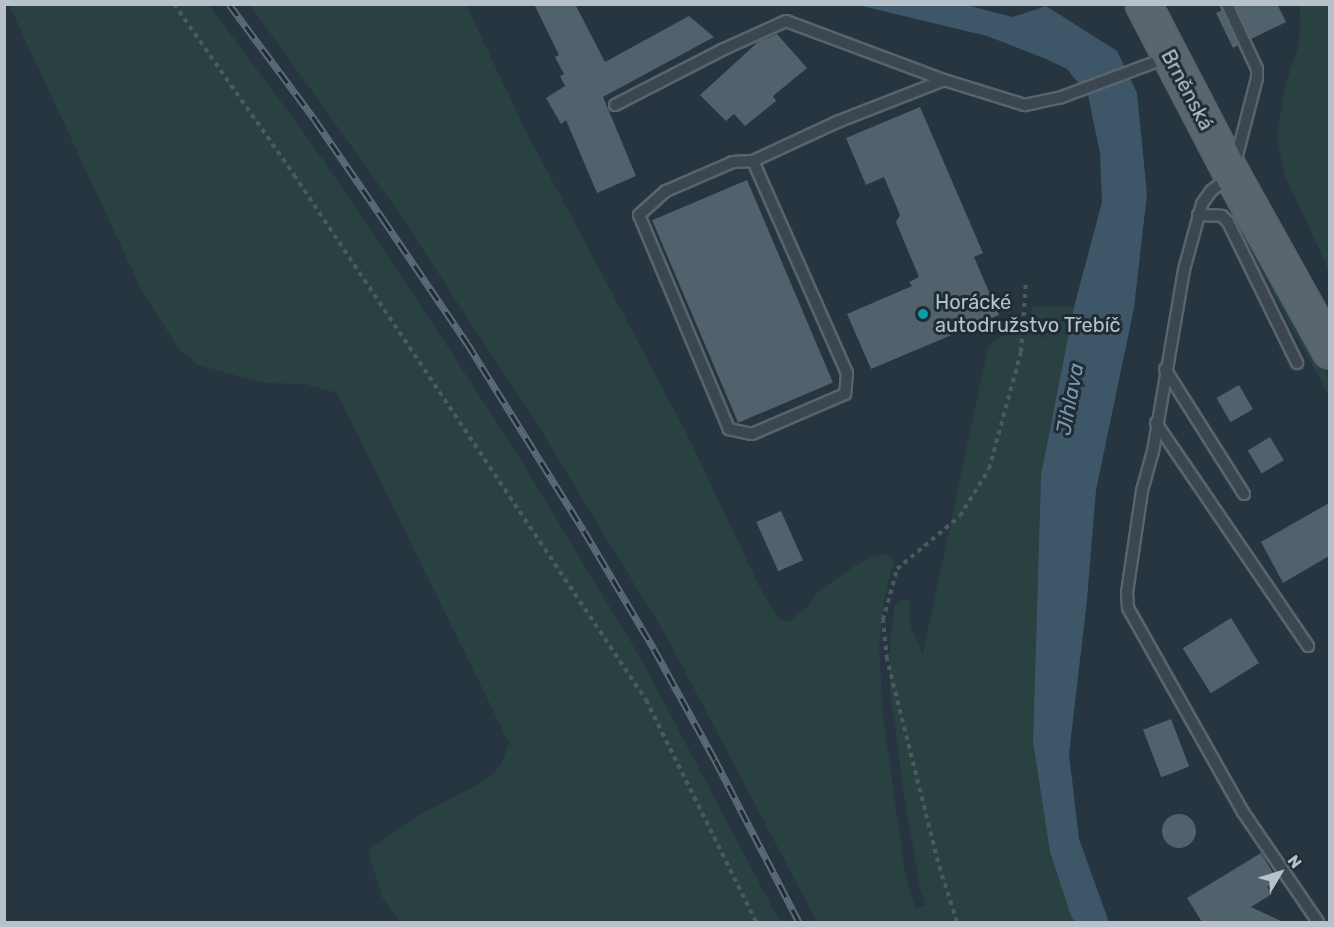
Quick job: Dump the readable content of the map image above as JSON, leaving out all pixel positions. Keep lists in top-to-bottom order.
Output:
{
  "streets": {
    "main road": ["Brněnská"]
  },
  "water": ["Jihlava"],
  "places": ["Horácké autodružstvo Třebíč"],
  "north": "top right"
}
